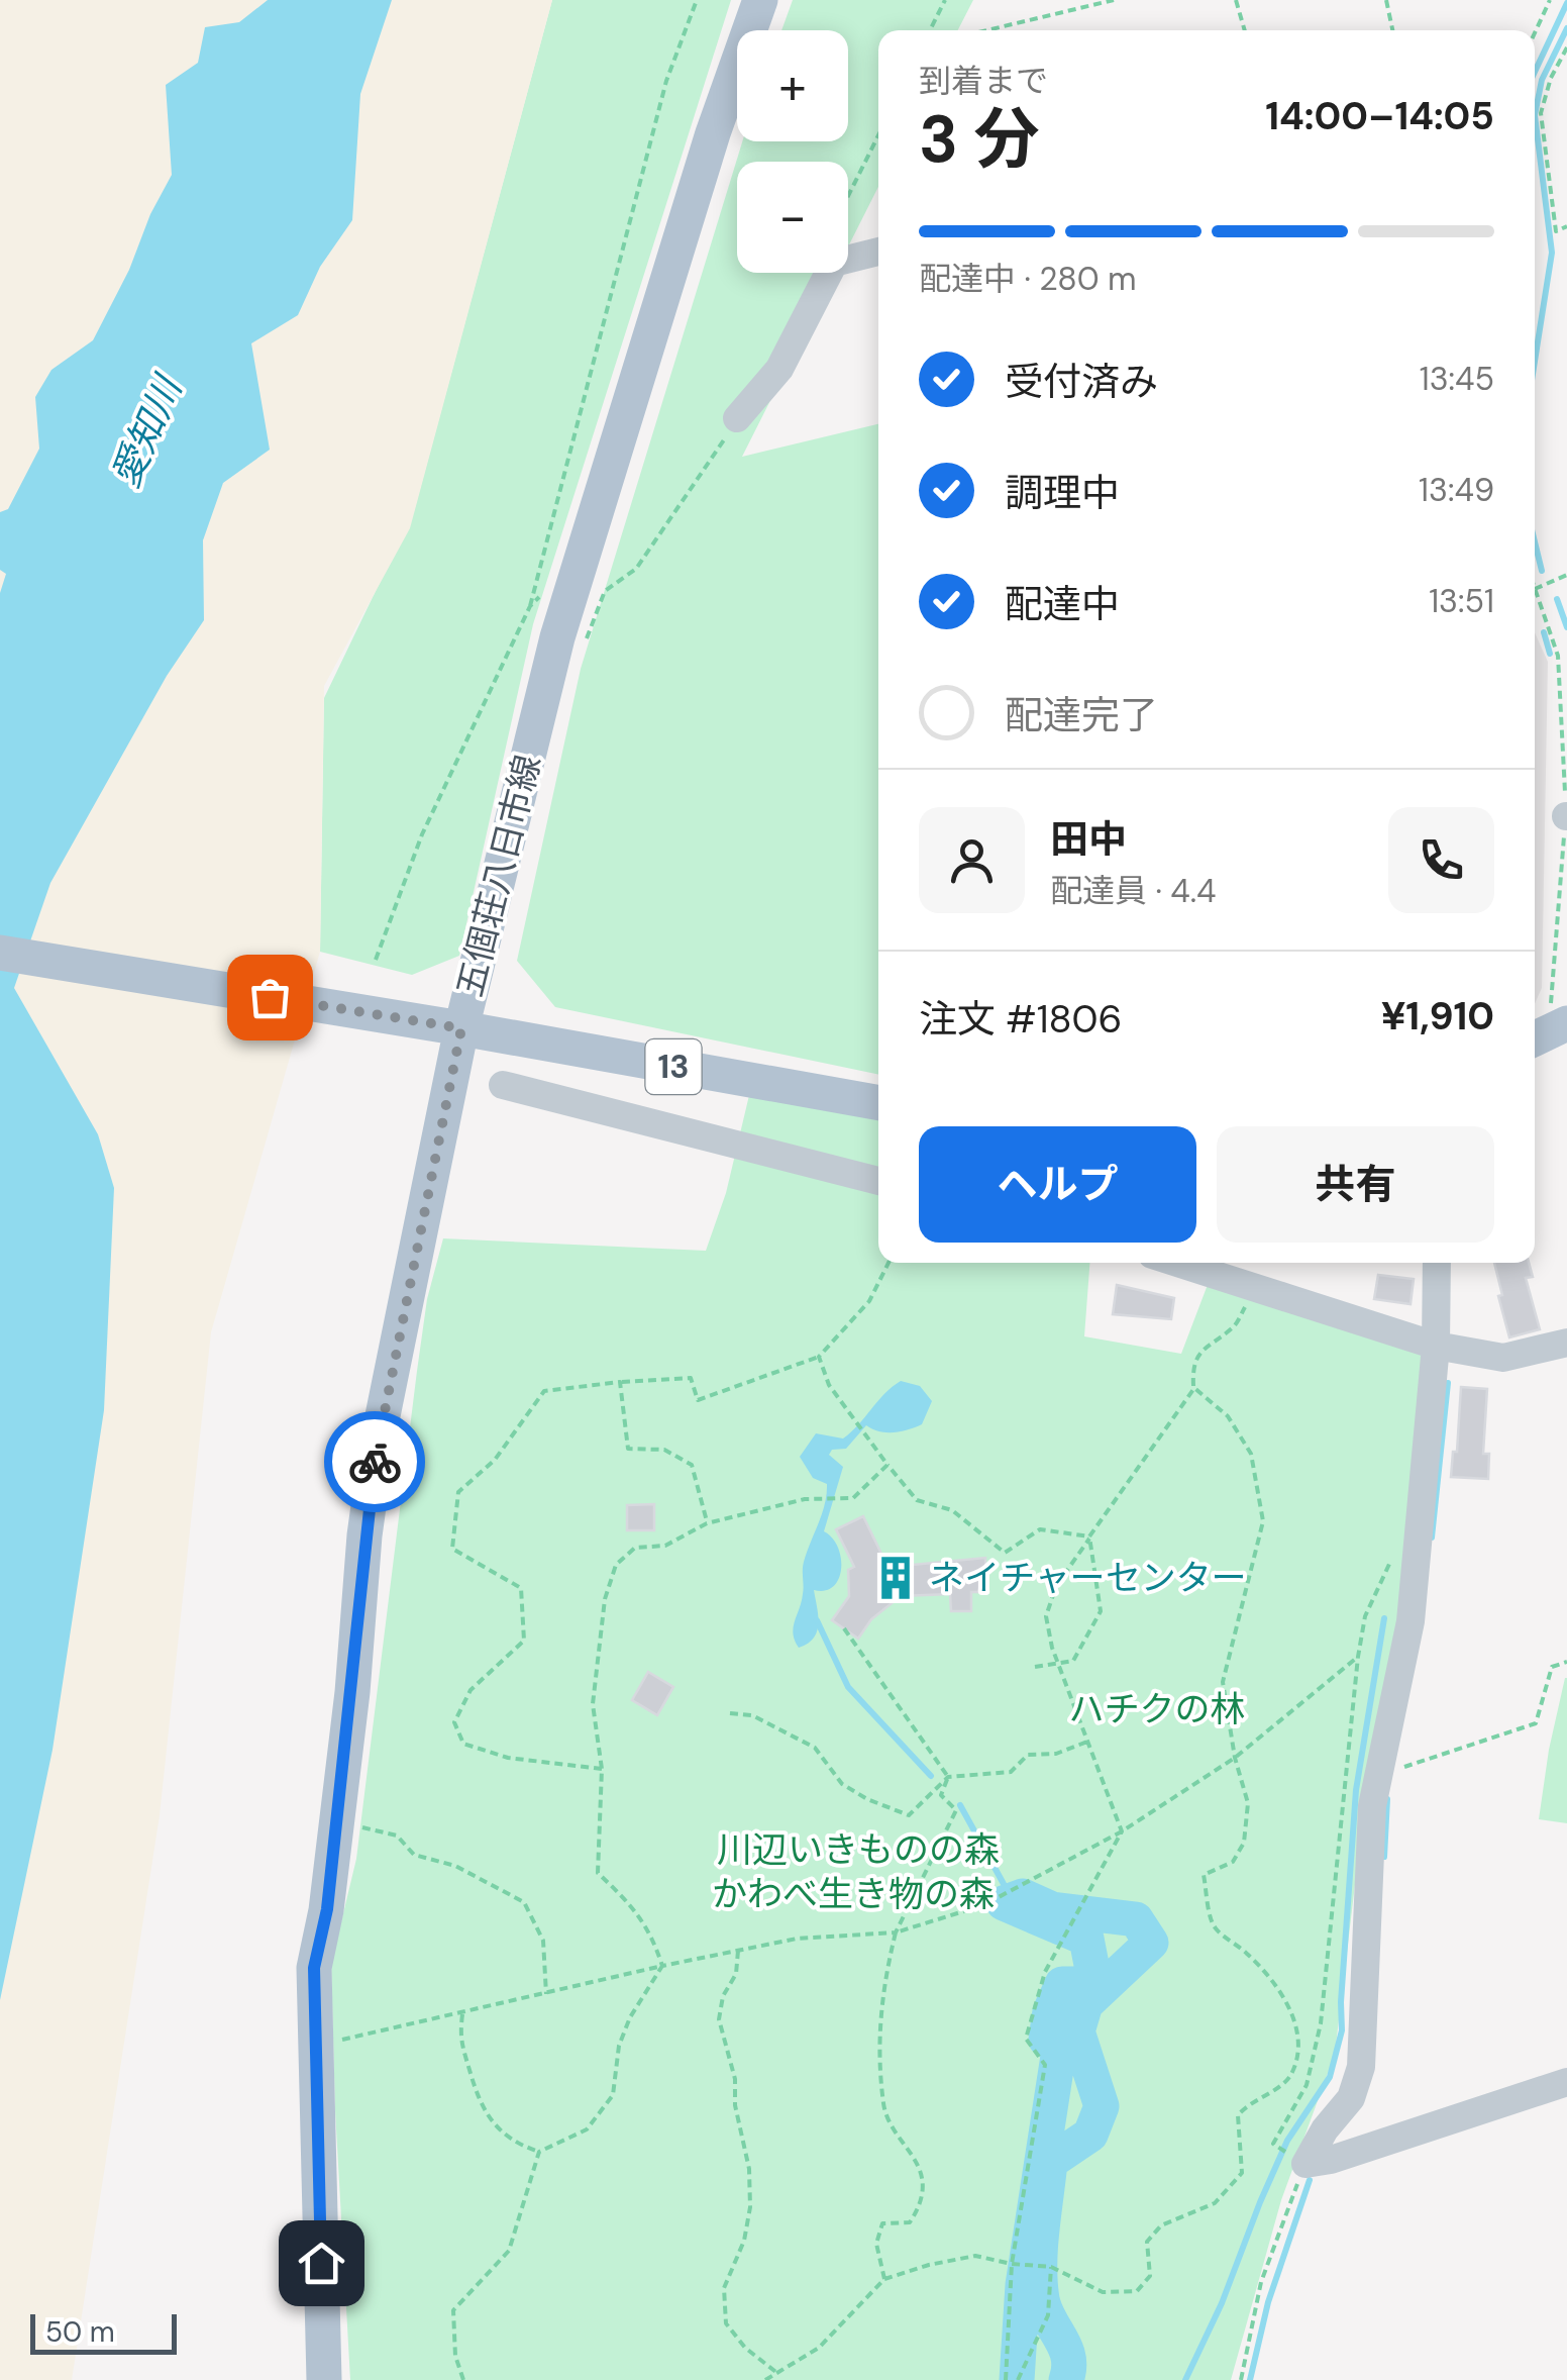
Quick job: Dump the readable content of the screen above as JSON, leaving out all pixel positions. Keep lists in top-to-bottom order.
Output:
{
  "streets": {
    "main road": ["五個荘八日市線", "13"]
  },
  "crossings": [
    ["五個荘八日市線", "13"]
  ],
  "water": ["愛知川"],
  "parks": ["ハチクの林", "川辺いきものの森", "かわべ生き物の森"],
  "places": {
    "building": ["ネイチャーセンター"]
  },
  "scale_bar": "50 m",
  "page": {
    "map_buttons": ["+", "−"],
    "heading": ["3 分", "到着まで", "14:00–14:05"],
    "panel": [
      "田中",
      "配達員 · 4.4",
      "注文 #1806",
      "¥1,910"
    ],
    "bar": "配達中 · 280 m",
    "list": [
      ["受付済み", "13:45"],
      ["調理中", "13:49"],
      ["配達中", "13:51"],
      "配達完了"
    ],
    "buttons": ["ヘルプ", "共有"],
    "scale": "50 m"
  }
}
